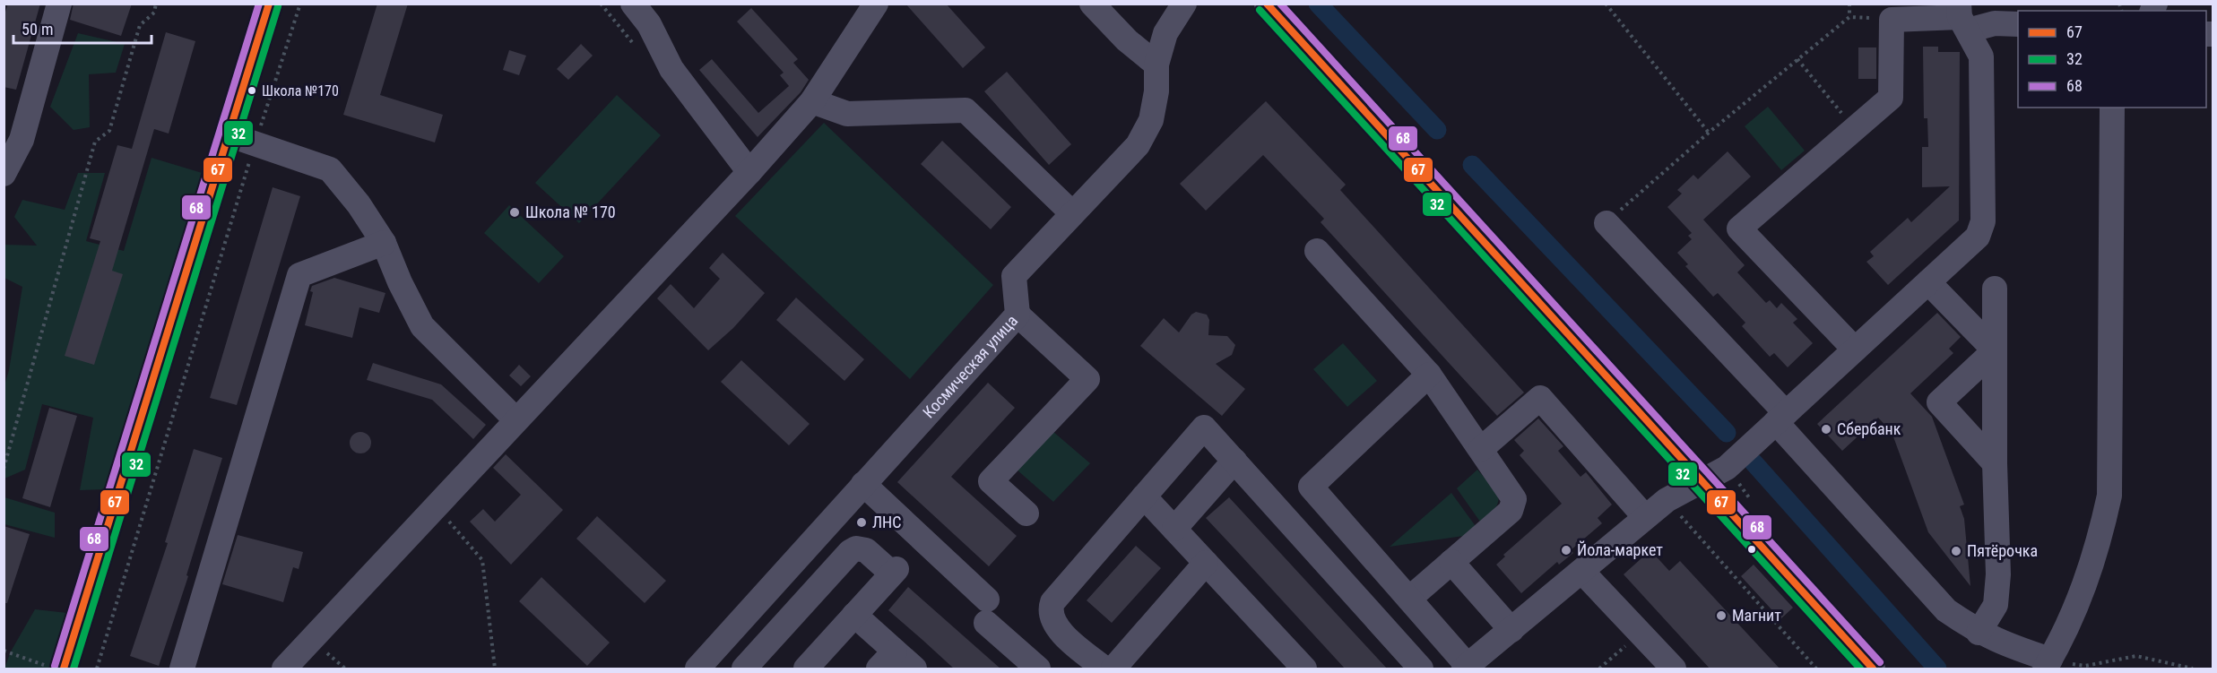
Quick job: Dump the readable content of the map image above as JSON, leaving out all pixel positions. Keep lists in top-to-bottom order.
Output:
{
  "streets": {
    "street": ["Космическая улица"]
  },
  "places": [
    "Школа №170",
    "Школа № 170",
    "Сбербанк",
    "ЛНС",
    "Йола-маркет",
    "Пятёрочка",
    "Магнит"
  ],
  "lines": ["transit line 67", "transit line 68", "transit line 32"],
  "legend": ["67", "32", "68"],
  "scale_bar": "50 m"
}
